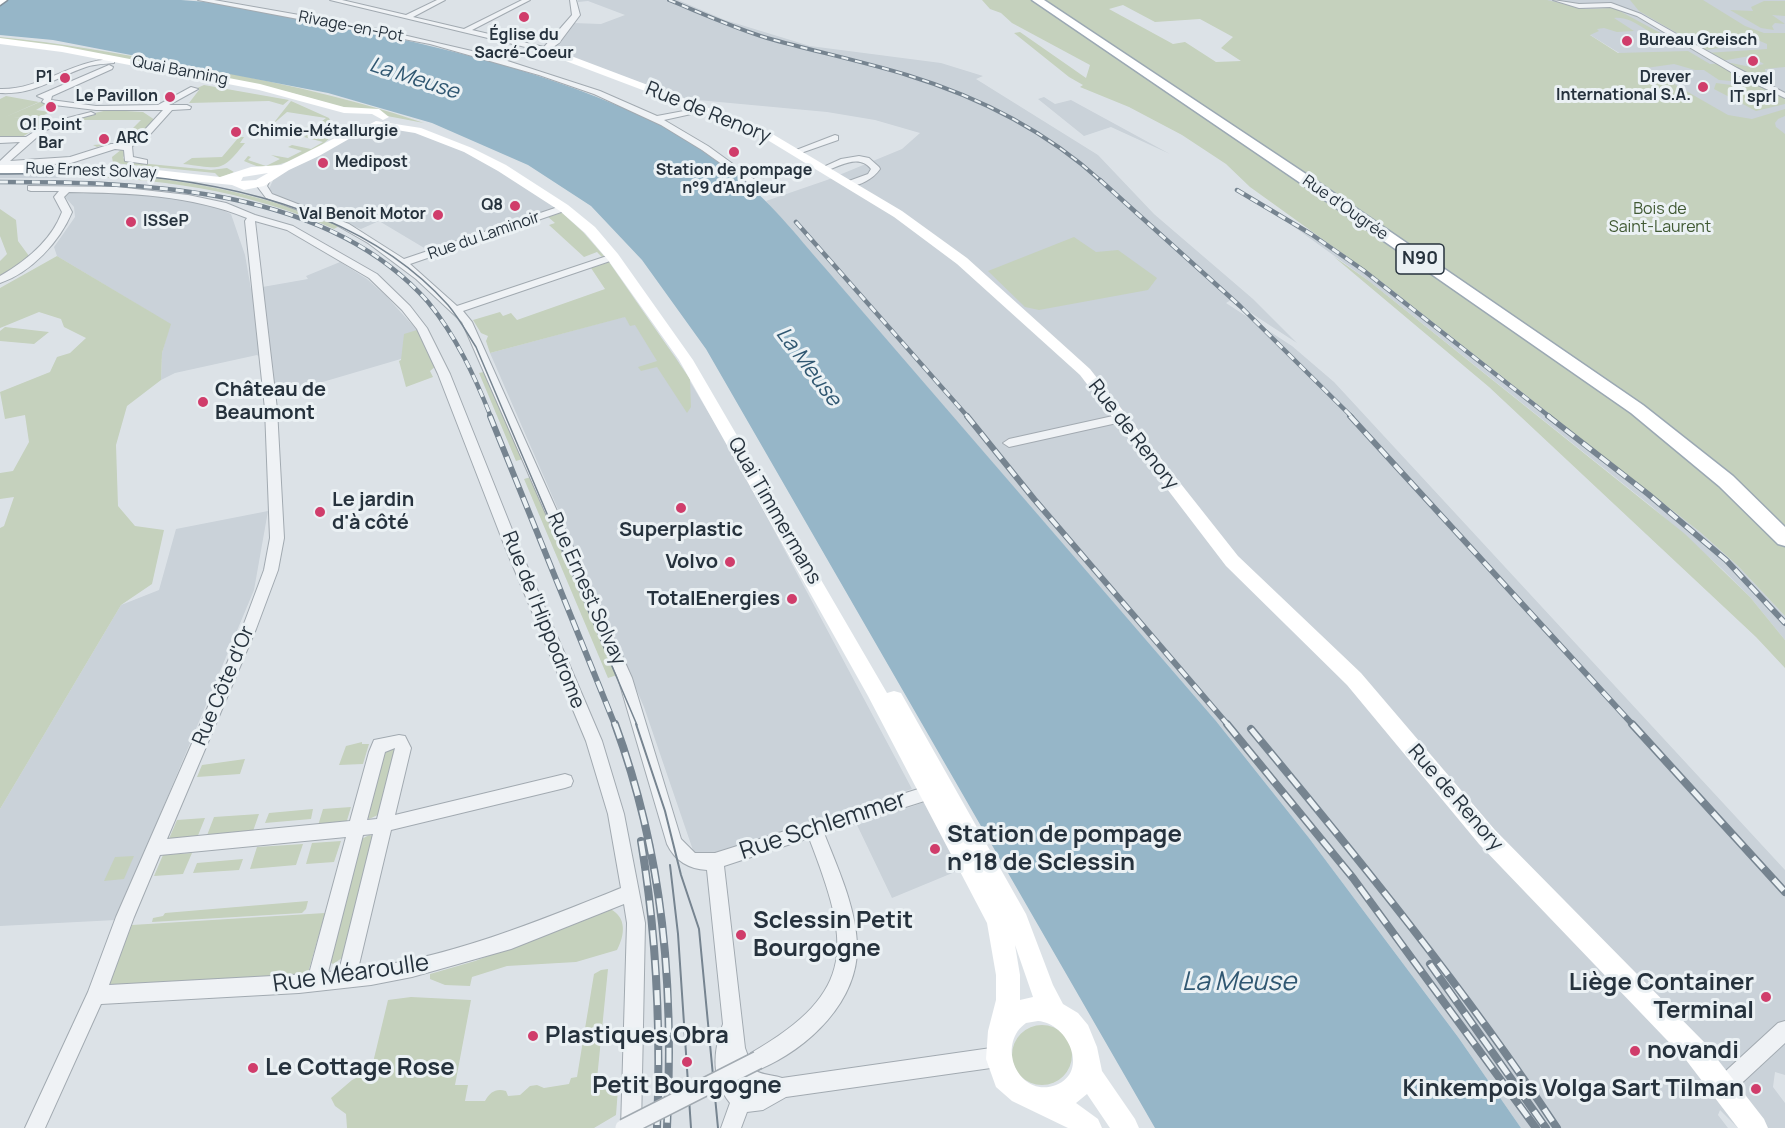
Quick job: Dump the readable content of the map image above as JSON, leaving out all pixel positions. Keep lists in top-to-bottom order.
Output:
{
  "streets": {
    "main road": [
      "Quai Banning",
      "Rue de Renory",
      "Rue Ernest Solvay",
      "Rue d'Ougrée",
      "N90",
      "Quai Timmermans"
    ],
    "street": [
      "Rivage-en-Pot",
      "Rue du Laminoir",
      "Rue de l'Hippodrome",
      "Rue Côte d'Or",
      "Rue Schlemmer",
      "Rue Méaroulle"
    ]
  },
  "crossings": [
    ["Quai Banning", "Quai Timmermans"],
    ["Rue Ernest Solvay", "Rue du Laminoir"],
    ["Rue Ernest Solvay", "Rue Schlemmer"],
    ["Rue du Laminoir", "Quai Timmermans"],
    ["Quai Timmermans", "Rue Schlemmer"],
    ["Rue de l'Hippodrome", "Rue Côte d'Or"],
    ["Rue de l'Hippodrome", "Rue Méaroulle"],
    ["Rue Côte d'Or", "Rue Méaroulle"]
  ],
  "water": ["La Meuse"],
  "parks": ["Bois de Saint-Laurent"],
  "places": [
    "Église du Sacré-Coeur",
    "Bureau Greisch",
    "Level IT sprl",
    "P1",
    "Drever International S.A.",
    "Le Pavillon",
    "O! Point Bar",
    "Chimie-Métallurgie",
    "ARC",
    "Station de pompage n°9 d'Angleur",
    "Medipost",
    "Q8",
    "Val Benoit Motor",
    "ISSeP",
    "Château de Beaumont",
    "Superplastic",
    "Le jardin d'à côté",
    "Volvo",
    "TotalEnergies",
    "Station de pompage n°18 de Sclessin",
    "Sclessin Petit Bourgogne",
    "Liège Container Terminal",
    "Plastiques Obra",
    "novandi",
    "Petit Bourgogne",
    "Le Cottage Rose",
    "Kinkempois Volga Sart Tilman"
  ]
}
